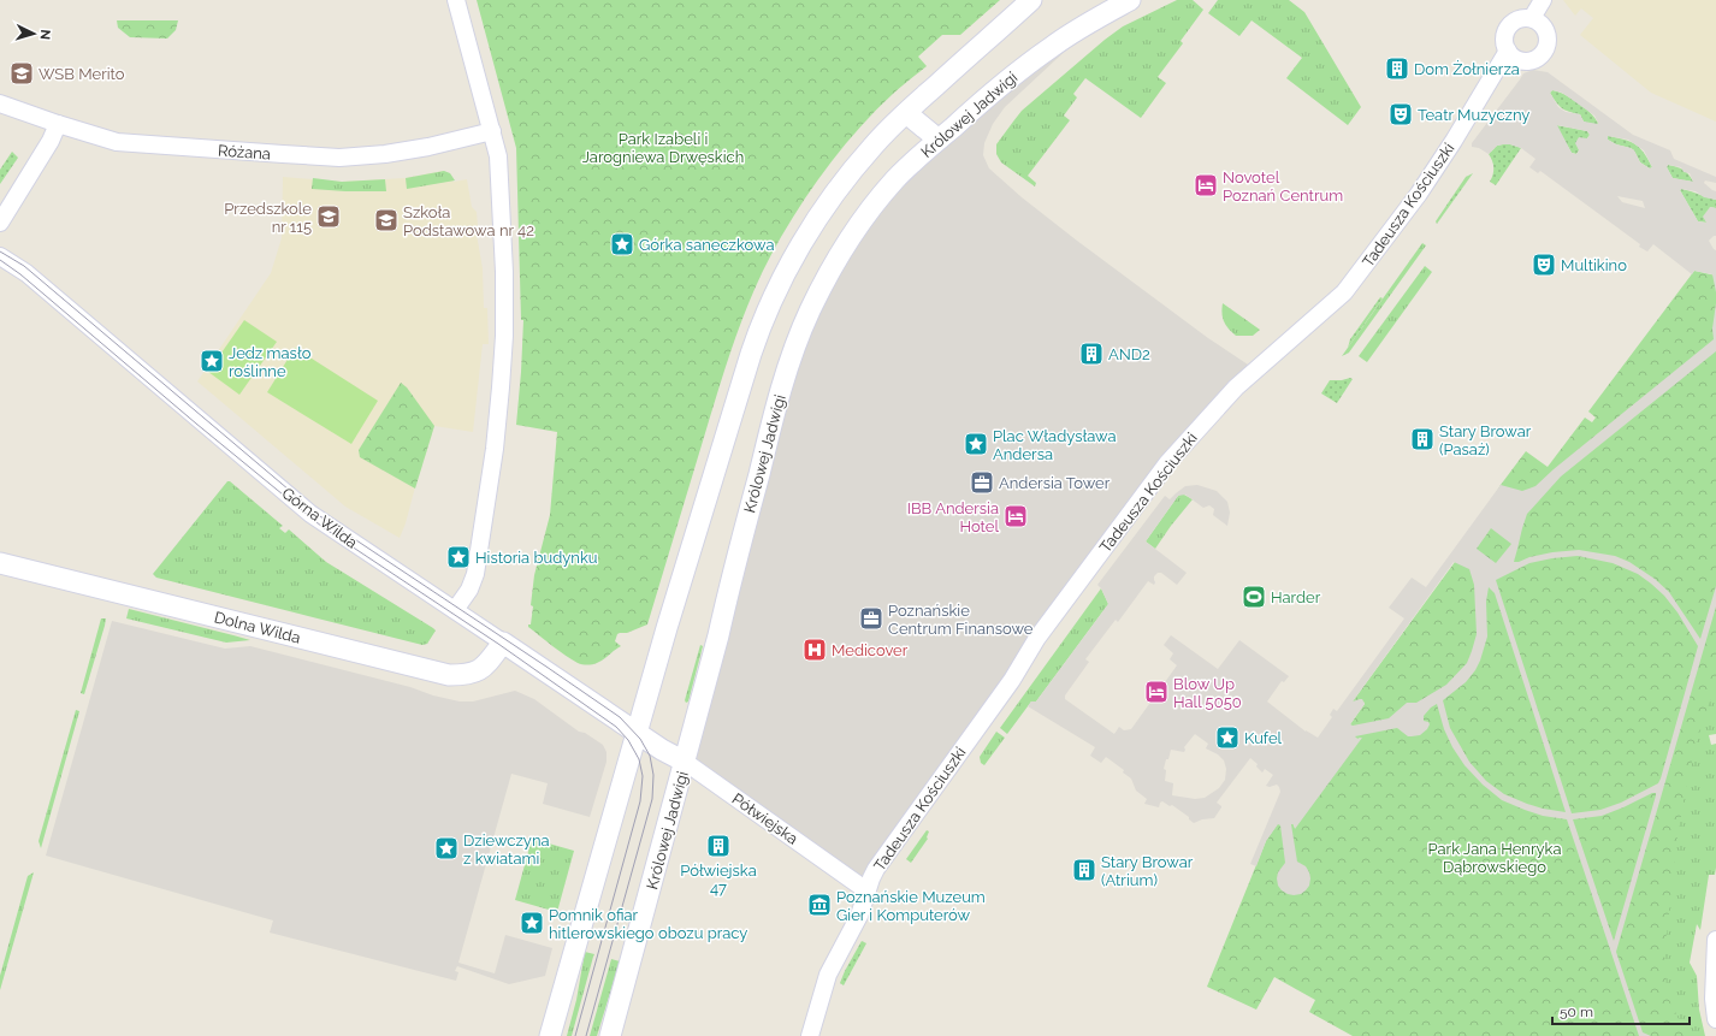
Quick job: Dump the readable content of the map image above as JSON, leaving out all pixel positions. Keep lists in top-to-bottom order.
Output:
{
  "streets": {
    "street": [
      "Królowej Jadwigi",
      "Różana",
      "Tadeusza Kościuszki",
      "Górna Wilda",
      "Dolna Wilda",
      "Półwiejska"
    ]
  },
  "crossings": [
    ["Królowej Jadwigi", "Półwiejska"],
    ["Tadeusza Kościuszki", "Półwiejska"],
    ["Górna Wilda", "Dolna Wilda"],
    ["Górna Wilda", "Półwiejska"]
  ],
  "parks": ["Park Izabeli i Jarogniewa Drwęskich", "Park Jana Henryka Dąbrowskiego"],
  "places": {
    "building": [
      "Dom Żołnierza",
      "AND2",
      "Stary Browar (Pasaż)",
      "Półwiejska 47",
      "Stary Browar (Atrium)"
    ],
    "school or university": ["WSB Merito", "Przedszkole nr 115", "Szkoła Podstawowa nr 42"],
    "theatre": ["Teatr Muzyczny", "Multikino"],
    "hotel": ["Novotel Poznań Centrum", "IBB Andersia Hotel", "Blow Up Hall 5050"],
    "place": [
      "Górka saneczkowa",
      "Jedz masło roślinne",
      "Plac Władysława Andersa",
      "Historia budynku",
      "Kufel",
      "Dziewczyna z kwiatami",
      "Pomnik ofiar hitlerowskiego obozu pracy"
    ],
    "office": ["Andersia Tower", "Poznańskie Centrum Finansowe"],
    "sports": ["Harder"],
    "hospital": ["Medicover"],
    "museum": ["Poznańskie Muzeum Gier i Komputerów"]
  },
  "scale_bar": "50 m",
  "north": "right"
}
